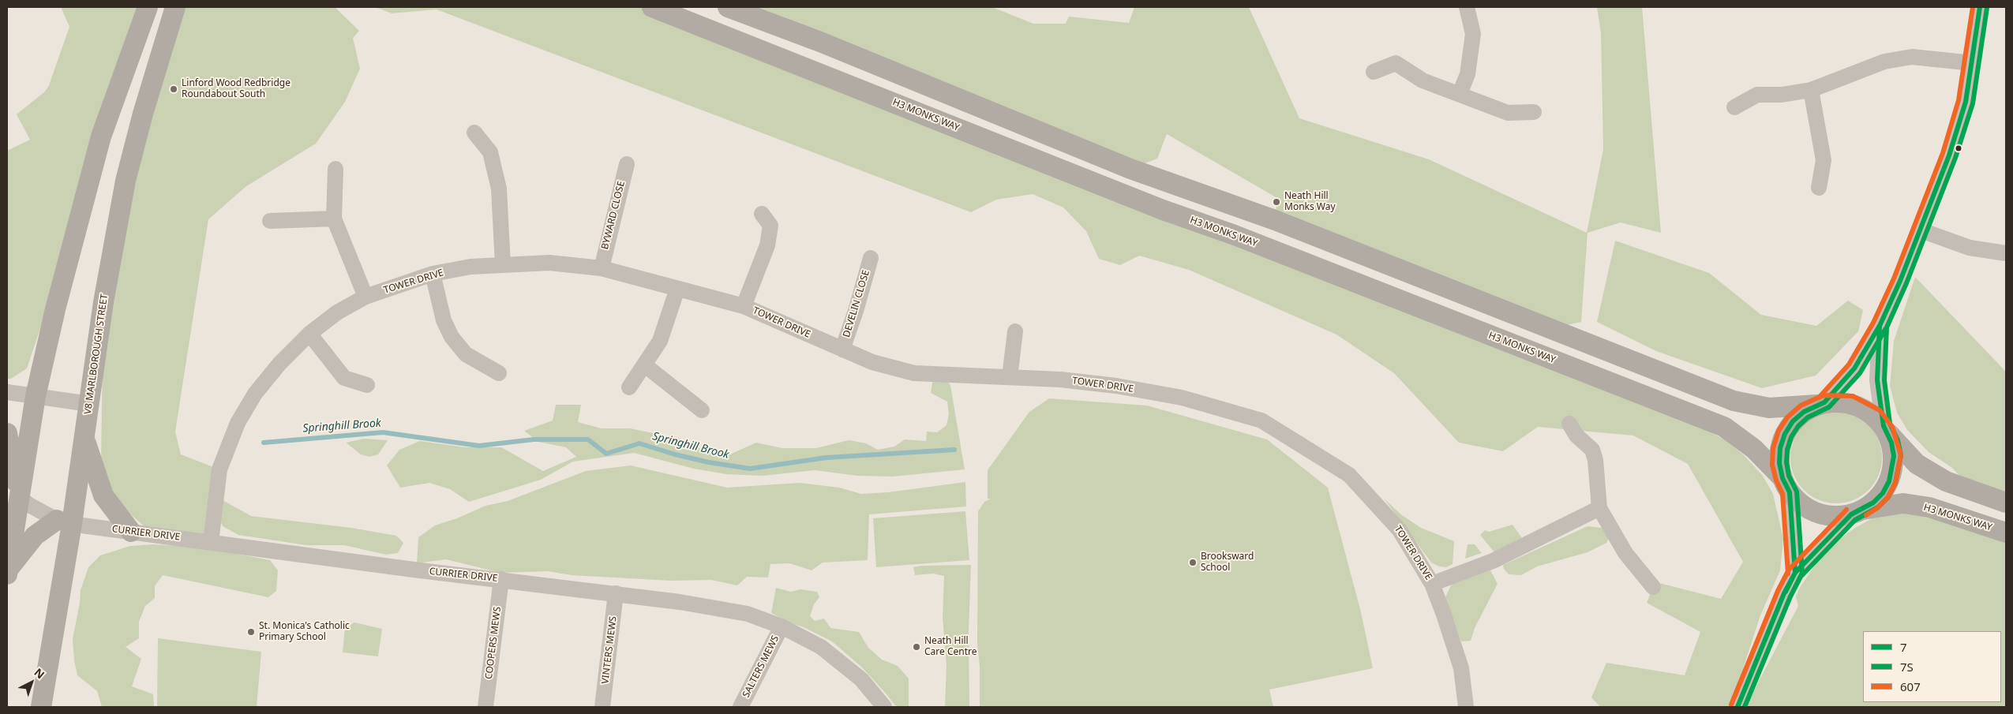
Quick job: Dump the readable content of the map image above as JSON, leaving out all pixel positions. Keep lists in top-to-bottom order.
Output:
{
  "streets": {
    "main road": ["H3 MONKS WAY", "V8 MARLBOROUGH STREET"],
    "street": [
      "BYWARD CLOSE",
      "TOWER DRIVE",
      "DEVELIN CLOSE",
      "CURRIER DRIVE",
      "COOPERS MEWS",
      "VINTERS MEWS",
      "SALTERS MEWS"
    ]
  },
  "crossings": [
    ["BYWARD CLOSE", "TOWER DRIVE"],
    ["TOWER DRIVE", "DEVELIN CLOSE"],
    ["TOWER DRIVE", "CURRIER DRIVE"],
    ["V8 MARLBOROUGH STREET", "CURRIER DRIVE"],
    ["CURRIER DRIVE", "COOPERS MEWS"],
    ["CURRIER DRIVE", "VINTERS MEWS"],
    ["CURRIER DRIVE", "SALTERS MEWS"]
  ],
  "water": ["Springhill Brook"],
  "places": [
    "Linford Wood Redbridge Roundabout South",
    "Neath Hill Monks Way",
    "Brooksward School",
    "St. Monica's Catholic Primary School",
    "Neath Hill Care Centre"
  ],
  "lines": ["transit line 7", "transit line 607", "transit line 7S"],
  "legend": ["7", "7S", "607"],
  "north": "top right"
}
